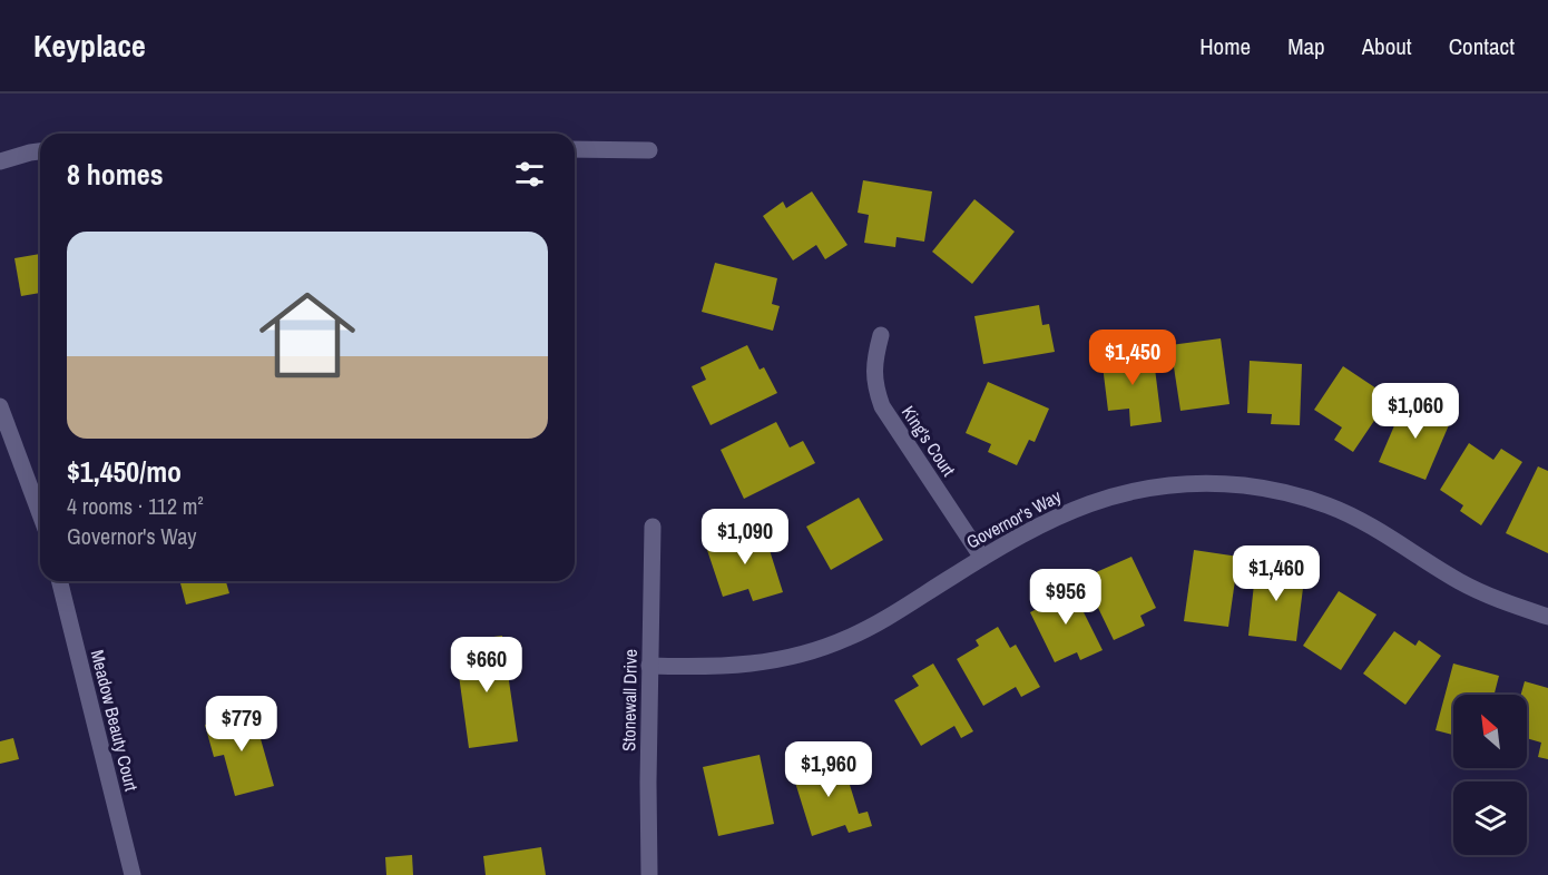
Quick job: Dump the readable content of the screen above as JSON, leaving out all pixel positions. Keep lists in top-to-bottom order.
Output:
{
  "streets": {
    "street": [
      "King's Court",
      "Governor's Way",
      "Stonewall Drive",
      "Meadow Beauty Court"
    ]
  },
  "crossings": [
    ["King's Court", "Governor's Way"],
    ["Governor's Way", "Stonewall Drive"]
  ],
  "north": "top left",
  "page": {
    "header": "Keyplace",
    "nav": [
      "Home",
      "Map",
      "About",
      "Contact"
    ],
    "heading": "8 homes",
    "list": [
      {
        "name": "$1,450/mo",
        "note": "4 rooms · 112 m² · Governor's Way"
      }
    ],
    "price": [
      "$1,450",
      "$1,060",
      "$1,090",
      "$1,460",
      "$956",
      "$660",
      "$779",
      "$1,960"
    ]
  }
}
